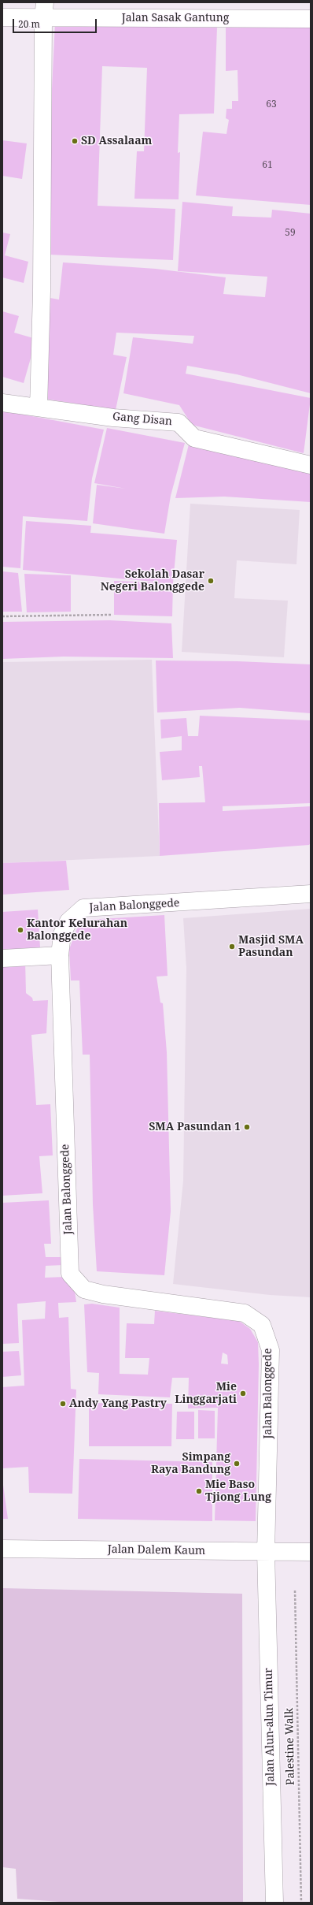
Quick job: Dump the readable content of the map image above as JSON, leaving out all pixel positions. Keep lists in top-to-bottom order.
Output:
{
  "streets": {
    "street": [
      "Jalan Sasak Gantung",
      "Gang Disan",
      "Jalan Balonggede",
      "Jalan Dalem Kaum",
      "Jalan Alun-alun Timur"
    ],
    "path": ["Palestine Walk"]
  },
  "crossings": [
    ["Jalan Balonggede", "Jalan Dalem Kaum"],
    ["Jalan Balonggede", "Jalan Alun-alun Timur"],
    ["Jalan Dalem Kaum", "Jalan Alun-alun Timur"]
  ],
  "places": [
    "SD Assalaam",
    "Sekolah Dasar Negeri Balonggede",
    "Kantor Kelurahan Balonggede",
    "Masjid SMA Pasundan",
    "SMA Pasundan 1",
    "Mie Linggarjati",
    "Andy Yang Pastry",
    "Simpang Raya Bandung",
    "Mie Baso Tjiong Lung"
  ],
  "house_numbers": ["63", "61", "59"],
  "scale_bar": "20 m"
}
